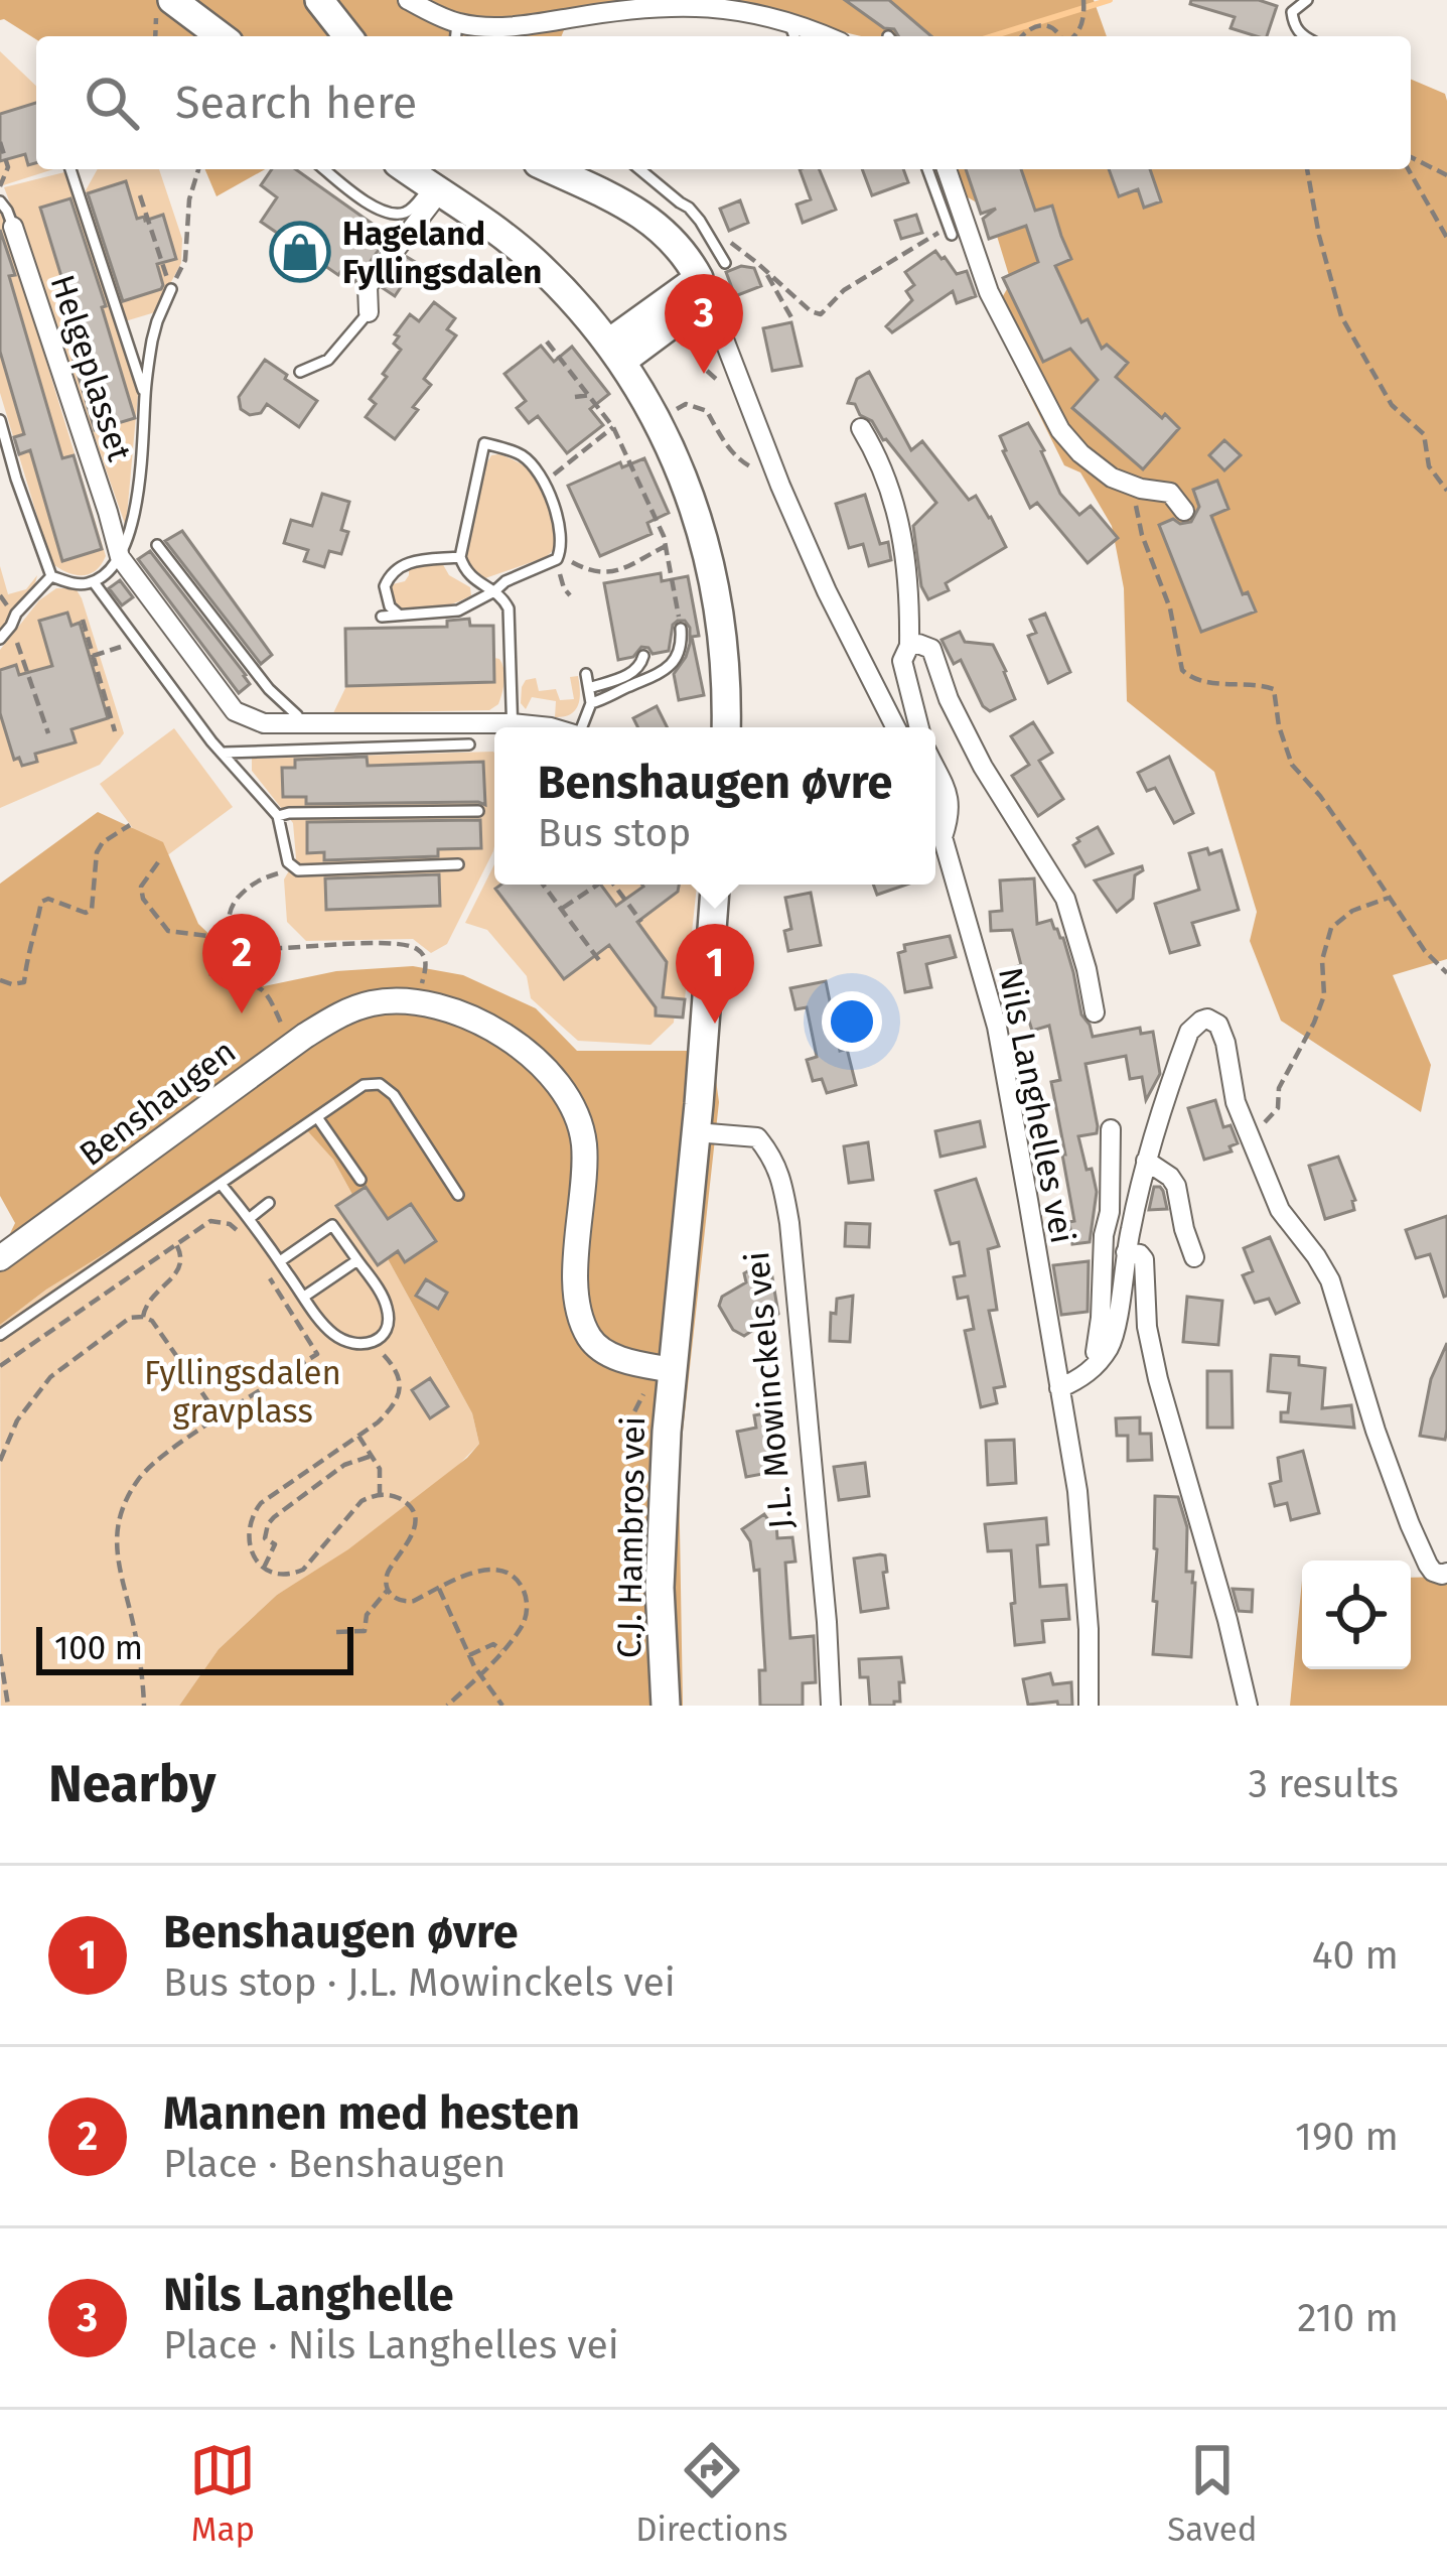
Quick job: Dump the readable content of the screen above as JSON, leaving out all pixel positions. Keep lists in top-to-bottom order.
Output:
{
  "streets": {
    "main road": ["C.J. Hambros vei"],
    "street": [
      "Helgeplasset",
      "Benshaugen",
      "Nils Langhelles vei",
      "J.L. Mowinckels vei"
    ]
  },
  "crossings": [
    ["Benshaugen", "C.J. Hambros vei"]
  ],
  "parks": ["Fyllingsdalen gravplass"],
  "places": {
    "shop": ["Hageland Fyllingsdalen"]
  },
  "scale_bar": "100 m",
  "page": {
    "search": "Search here",
    "pins": ["3", "2", "1"],
    "popup": ["Benshaugen øvre", "Bus stop"],
    "scale": "100 m",
    "heading": ["Nearby", "3 results"],
    "list": [
      {
        "mark": "1",
        "name": "Benshaugen øvre",
        "note": "Bus stop · J.L. Mowinckels vei",
        "value": "40 m"
      },
      {
        "mark": "2",
        "name": "Mannen med hesten",
        "note": "Place · Benshaugen",
        "value": "190 m"
      },
      {
        "mark": "3",
        "name": "Nils Langhelle",
        "note": "Place · Nils Langhelles vei",
        "value": "210 m"
      }
    ],
    "nav": ["Map", "Directions", "Saved"]
  }
}
